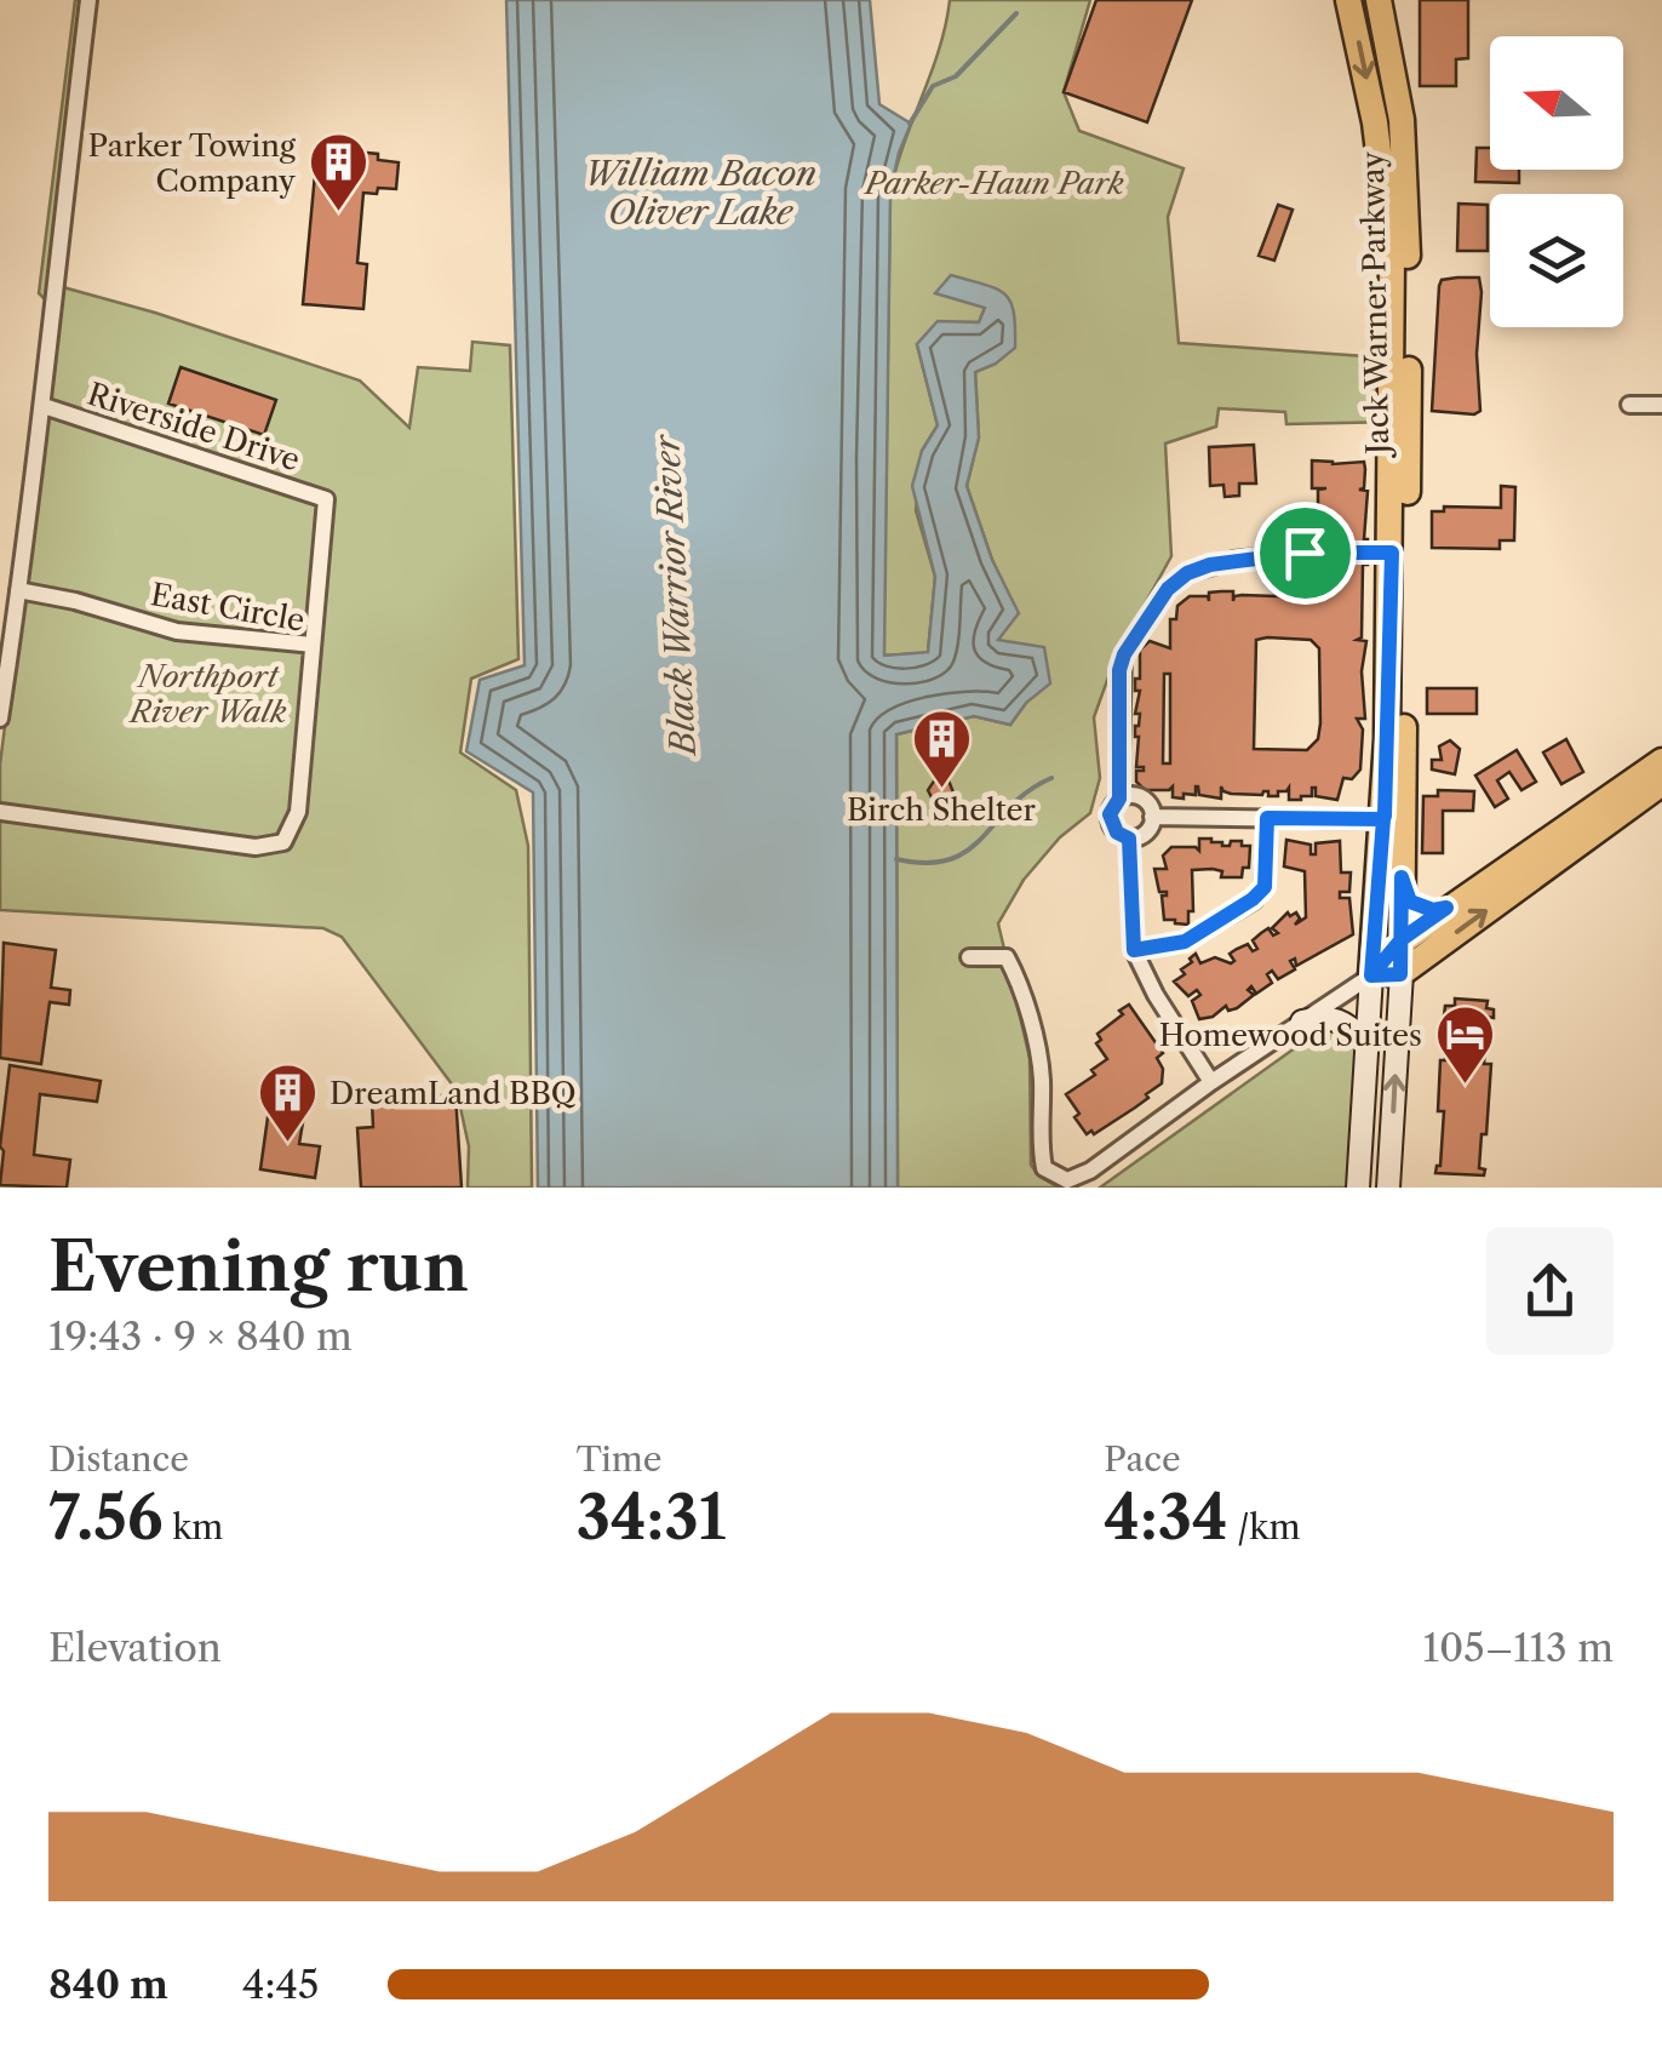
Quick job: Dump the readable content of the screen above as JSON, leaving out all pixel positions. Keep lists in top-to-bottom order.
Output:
{
  "streets": {
    "main road": ["Jack Warner Parkway"],
    "street": ["Riverside Drive", "East Circle"]
  },
  "crossings": [
    ["Riverside Drive", "East Circle"]
  ],
  "water": ["William Bacon Oliver Lake", "Black Warrior River"],
  "parks": ["Parker-Haun Park", "Northport River Walk"],
  "places": {
    "building": ["Parker Towing Company", "Birch Shelter", "DreamLand BBQ"],
    "hotel": ["Homewood Suites"]
  },
  "north": "left",
  "page": {
    "heading": ["Evening run", "19:43 · 9 × 840 m"],
    "stats": [
      ["Distance", "7.56 km"],
      ["Time", "34:31"],
      ["Pace", "4:34 /km"]
    ],
    "chart": ["Elevation", "105–113 m"],
    "list": [
      {
        "name": "840 m",
        "note": "4:45"
      }
    ]
  }
}
